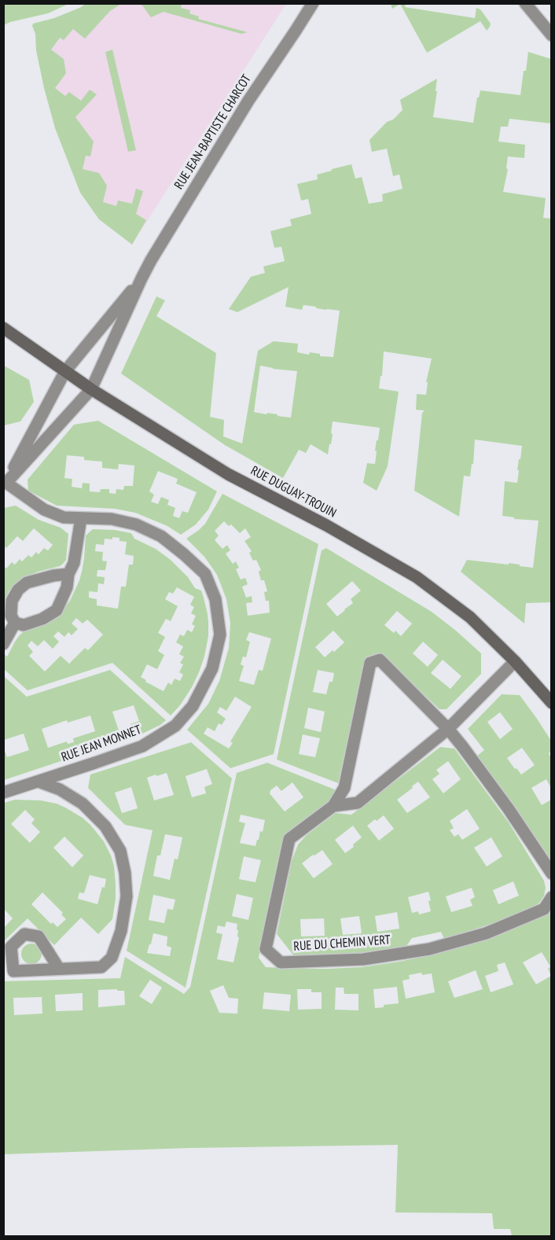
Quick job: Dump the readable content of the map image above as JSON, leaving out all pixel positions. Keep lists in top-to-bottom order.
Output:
{
  "streets": {
    "main road": ["RUE DUGUAY-TROUIN"],
    "street": ["RUE JEAN-BAPTISTE CHARCOT", "RUE JEAN MONNET", "RUE DU CHEMIN VERT"]
  },
  "crossings": [
    ["RUE JEAN-BAPTISTE CHARCOT", "RUE DUGUAY-TROUIN"],
    ["RUE JEAN-BAPTISTE CHARCOT", "RUE JEAN MONNET"],
    ["RUE DUGUAY-TROUIN", "RUE DU CHEMIN VERT"]
  ]
}
